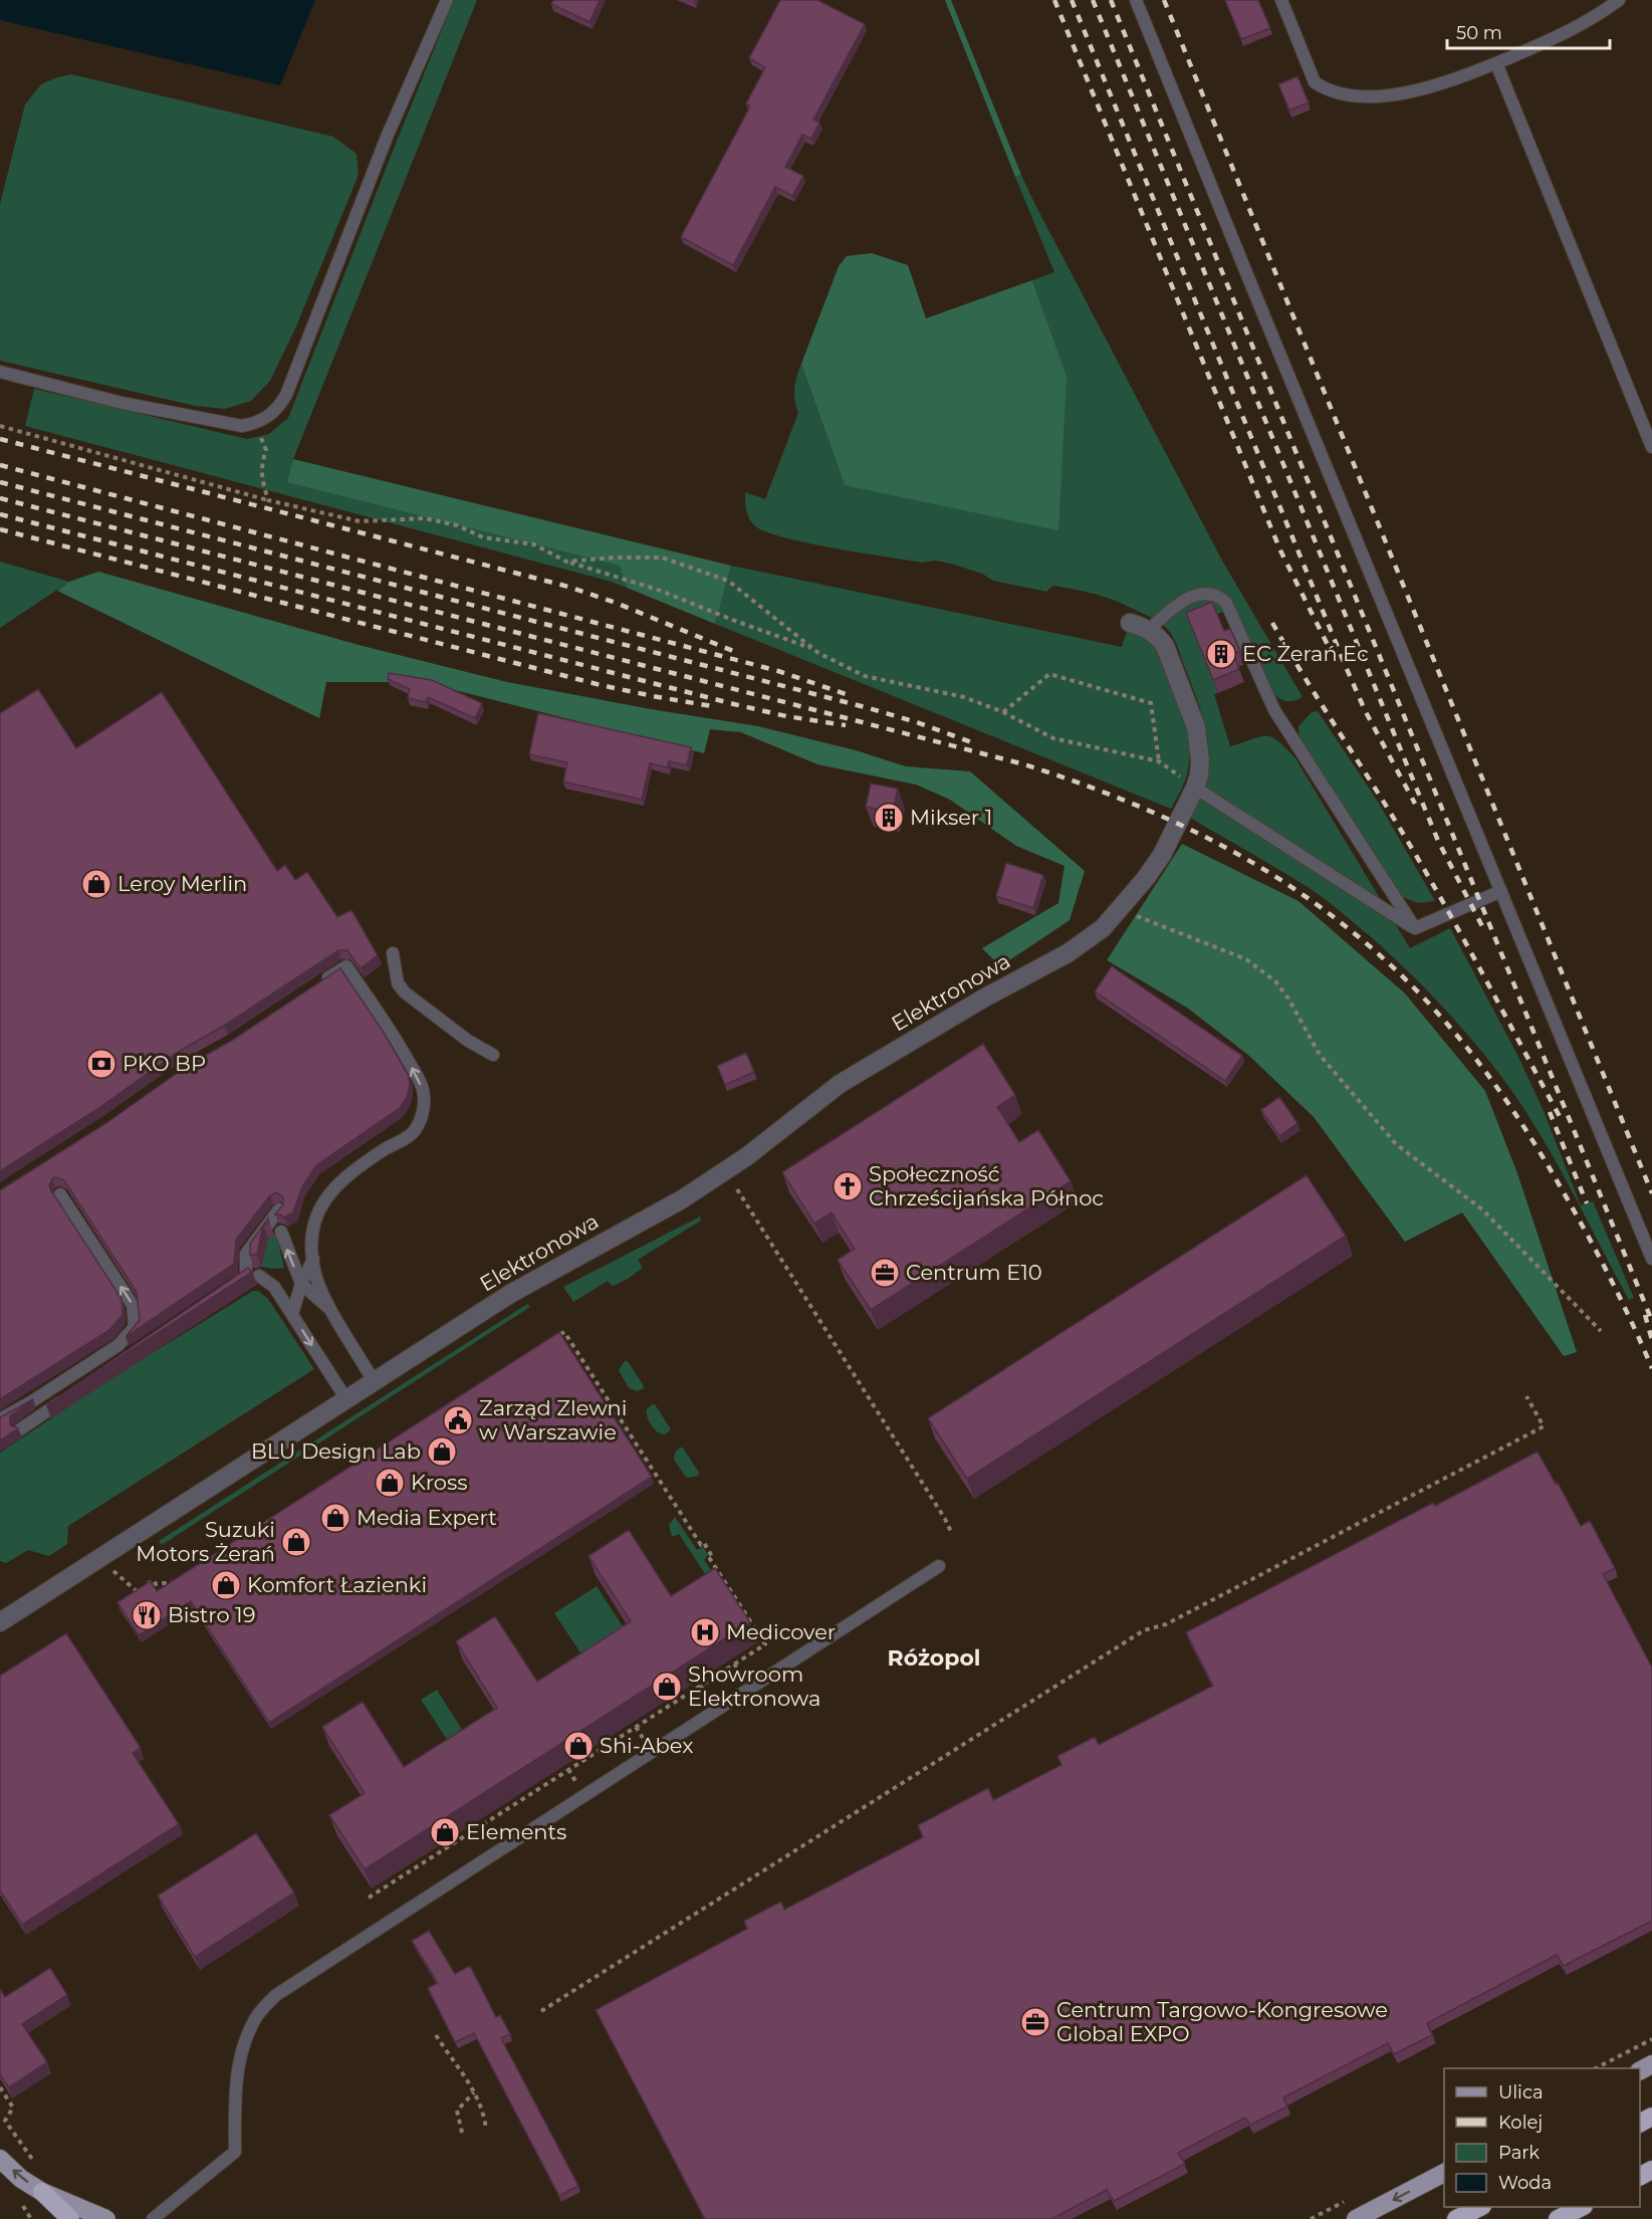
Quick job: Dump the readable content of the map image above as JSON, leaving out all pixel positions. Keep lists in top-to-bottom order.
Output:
{
  "streets": {
    "street": ["Elektronowa"]
  },
  "districts": ["Różopol"],
  "places": {
    "building": ["EC Żerań Ec", "Mikser 1"],
    "shop": [
      "Leroy Merlin",
      "BLU Design Lab",
      "Kross",
      "Media Expert",
      "Suzuki Motors Żerań",
      "Komfort Łazienki",
      "Showroom Elektronowa",
      "Shi-Abex",
      "Elements"
    ],
    "bank": ["PKO BP"],
    "church": ["Społeczność Chrześcijańska Północ"],
    "office": ["Centrum E10", "Centrum Targowo-Kongresowe Global EXPO"],
    "public building": ["Zarząd Zlewni w Warszawie"],
    "restaurant": ["Bistro 19"],
    "hospital": ["Medicover"]
  },
  "legend": [
    "Ulica",
    "Kolej",
    "Park",
    "Woda"
  ],
  "scale_bar": "50 m"
}
